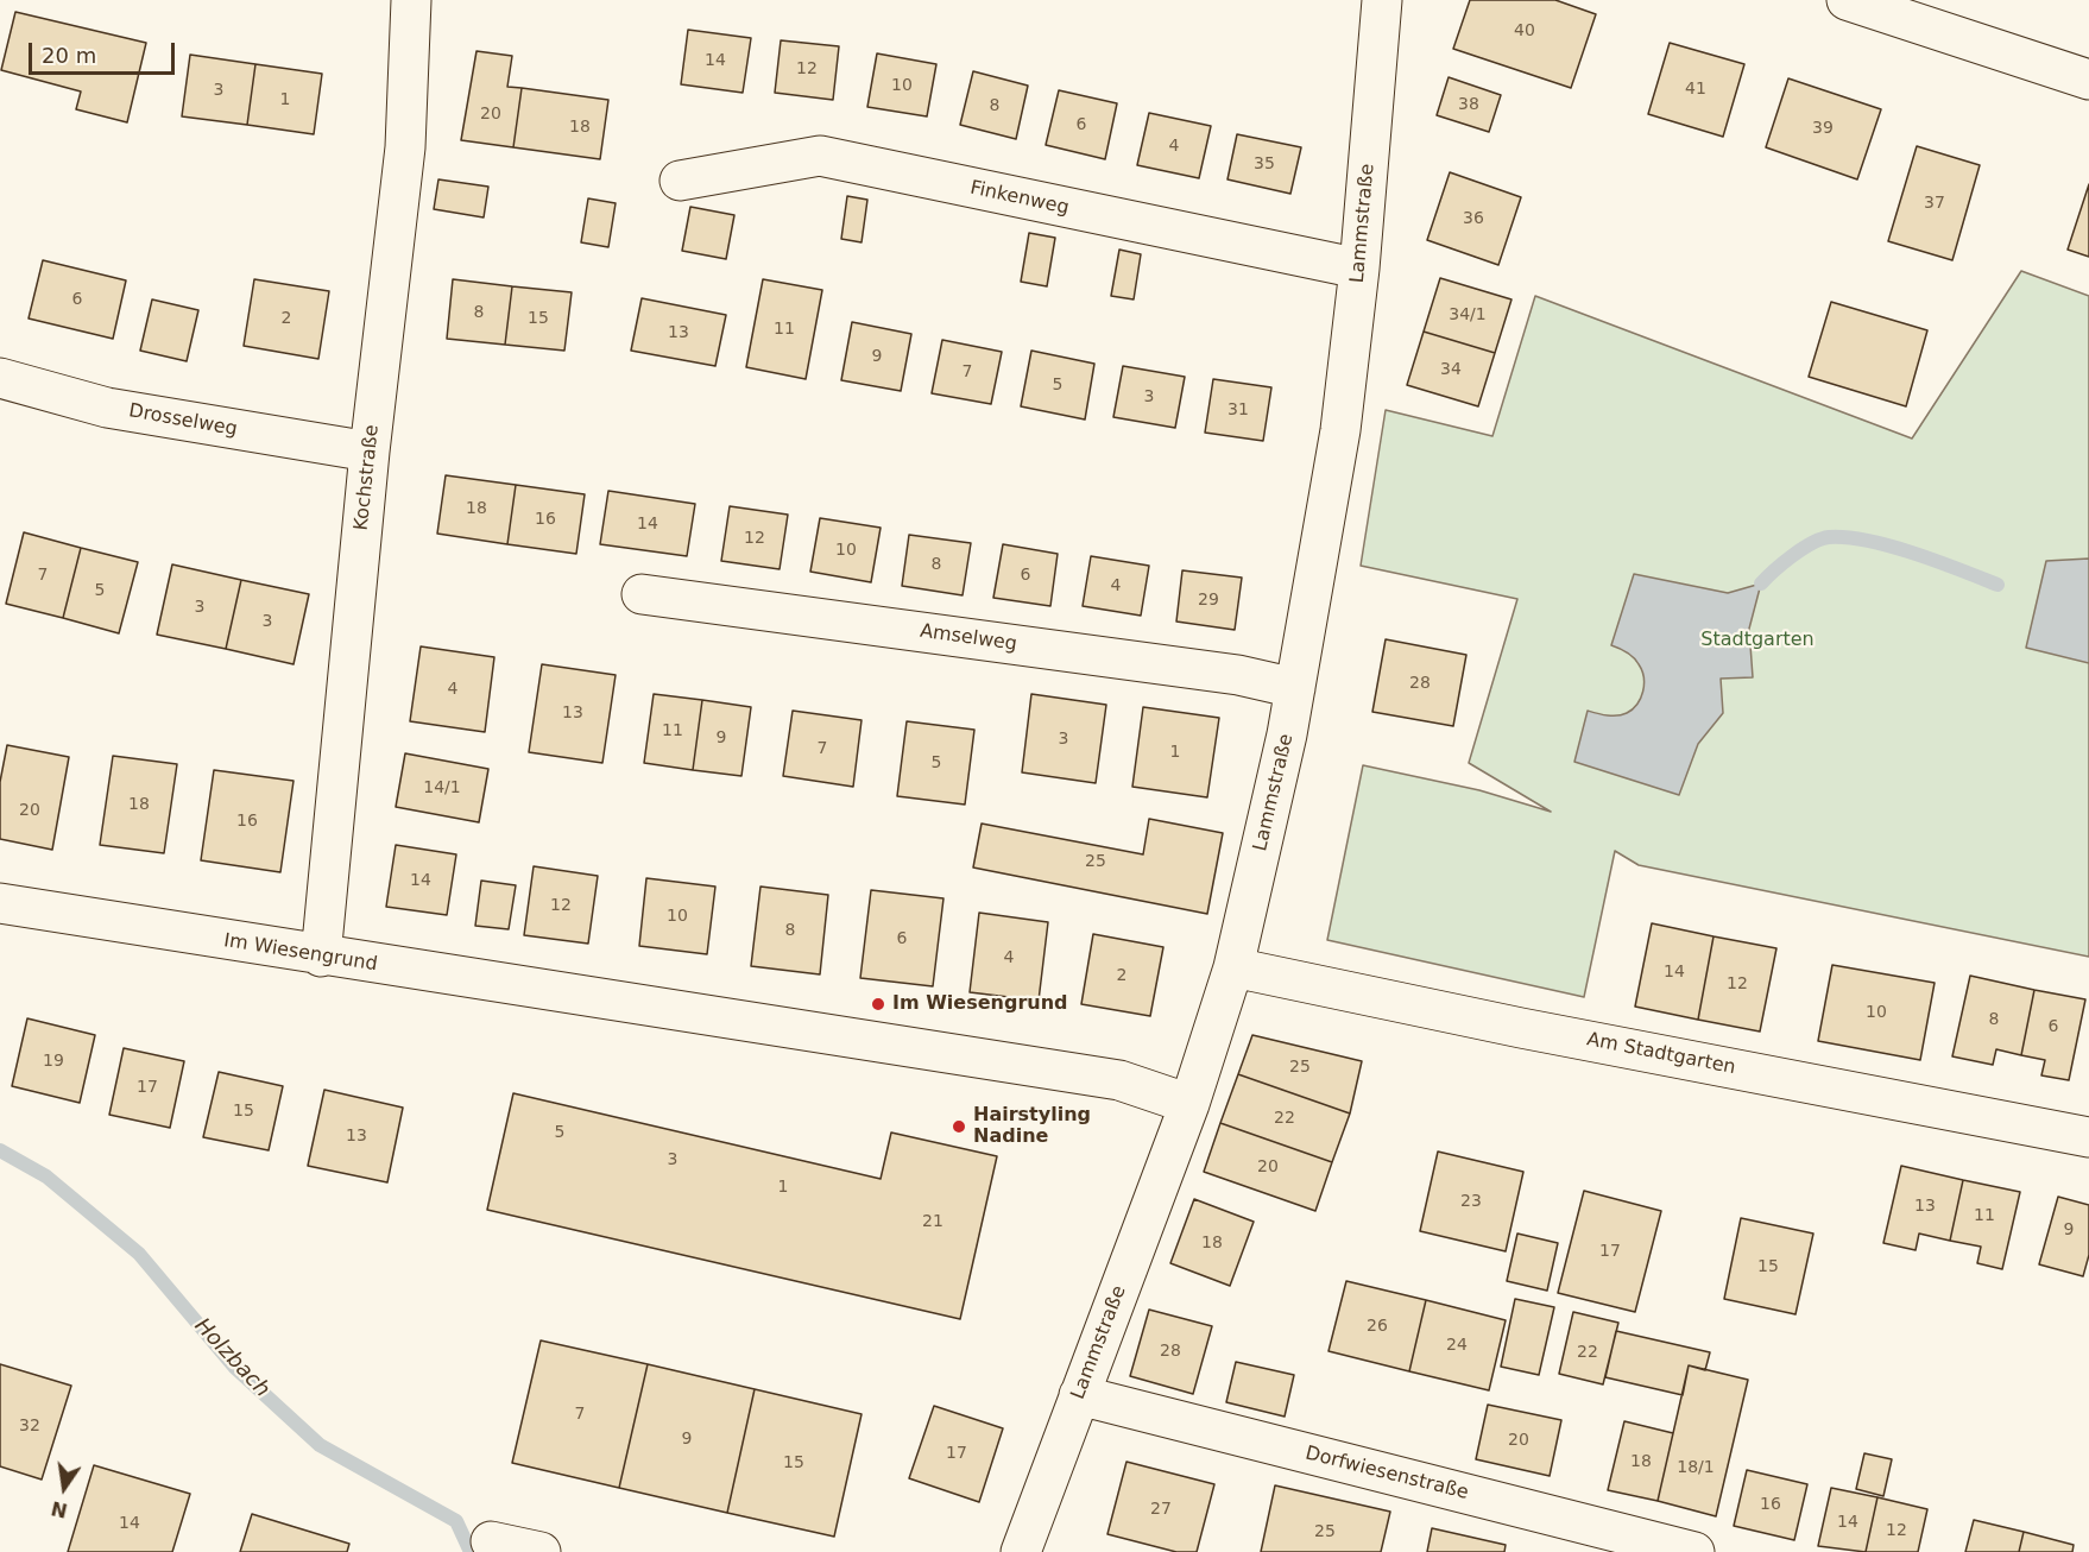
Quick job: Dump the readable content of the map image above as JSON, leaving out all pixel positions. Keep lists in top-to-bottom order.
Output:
{
  "streets": {
    "street": [
      "Finkenweg",
      "Lammstraße",
      "Drosselweg",
      "Kochstraße",
      "Amselweg",
      "Im Wiesengrund",
      "Am Stadtgarten",
      "Dorfwiesenstraße"
    ]
  },
  "crossings": [
    ["Finkenweg", "Lammstraße"],
    ["Lammstraße", "Amselweg"],
    ["Lammstraße", "Im Wiesengrund"],
    ["Lammstraße", "Am Stadtgarten"],
    ["Lammstraße", "Dorfwiesenstraße"],
    ["Drosselweg", "Kochstraße"],
    ["Kochstraße", "Im Wiesengrund"]
  ],
  "water": ["Holzbach"],
  "parks": ["Stadtgarten"],
  "places": ["Im Wiesengrund", "Hairstyling Nadine"],
  "house_numbers": [
    "40",
    "14",
    "12",
    "10",
    "41",
    "3",
    "1",
    "38",
    "8",
    "20",
    "6",
    "18",
    "39",
    "4",
    "35",
    "37",
    "36",
    "6",
    "8",
    "34/1",
    "2",
    "15",
    "11",
    "13",
    "9",
    "34",
    "7",
    "5",
    "3",
    "31",
    "18",
    "16",
    "14",
    "12",
    "10",
    "8",
    "7",
    "6",
    "4",
    "5",
    "29",
    "3",
    "3",
    "28",
    "4",
    "13",
    "11",
    "9",
    "3",
    "7",
    "1",
    "5",
    "14/1",
    "18",
    "20",
    "16",
    "25",
    "14",
    "12",
    "10",
    "8",
    "6",
    "4",
    "14",
    "2",
    "12",
    "10",
    "8",
    "6",
    "19",
    "25",
    "17",
    "15",
    "22",
    "5",
    "13",
    "3",
    "20",
    "1",
    "23",
    "13",
    "11",
    "21",
    "9",
    "18",
    "17",
    "15",
    "26",
    "24",
    "28",
    "22",
    "7",
    "32",
    "9",
    "20",
    "17",
    "18",
    "15",
    "18/1",
    "16",
    "27",
    "14",
    "14",
    "12",
    "25"
  ],
  "scale_bar": "20 m",
  "north": "bottom"
}
